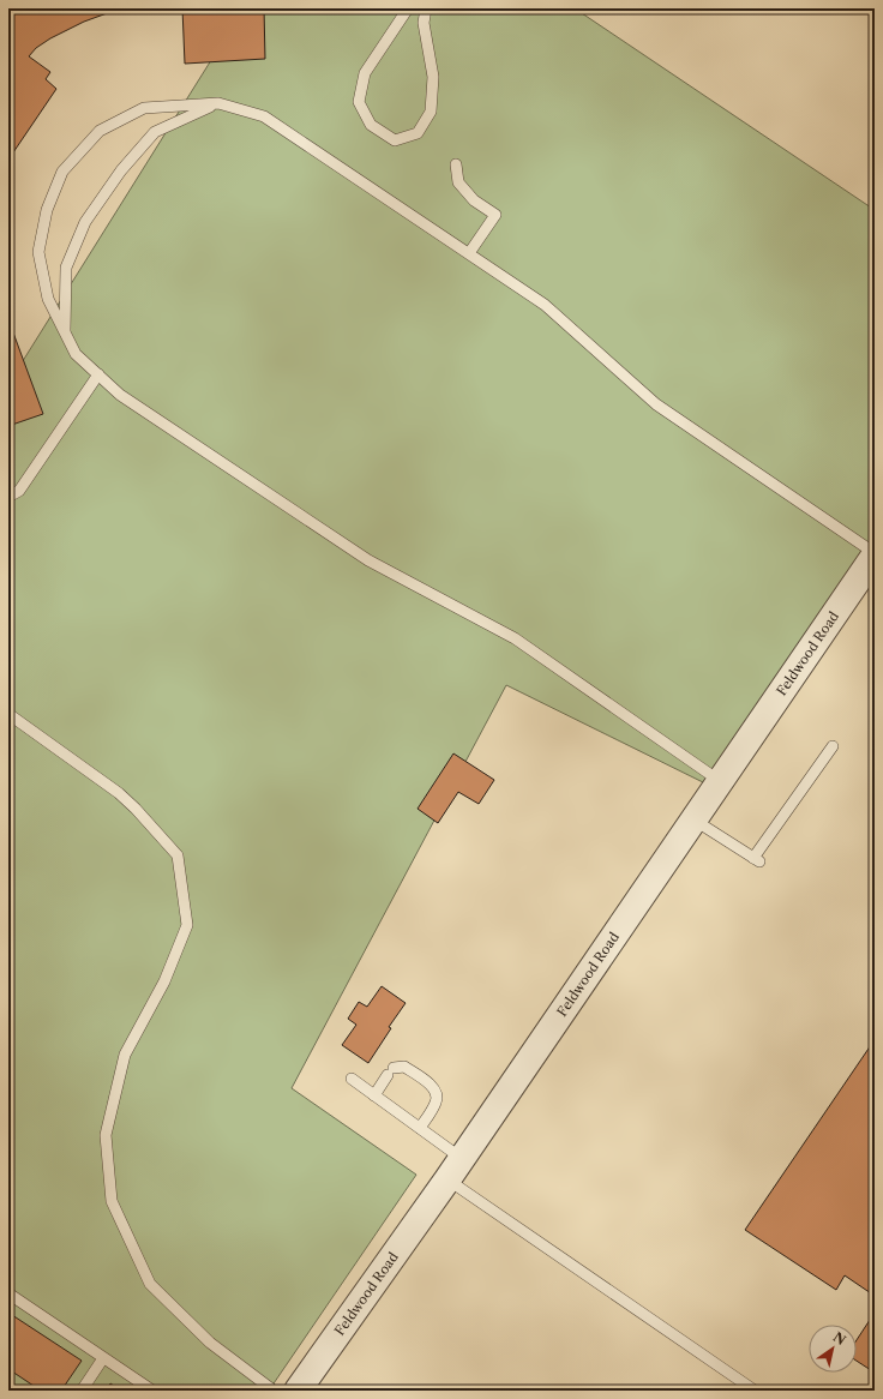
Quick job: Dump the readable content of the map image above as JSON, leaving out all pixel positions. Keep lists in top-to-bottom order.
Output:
{
  "streets": {
    "street": ["Feldwood Road"]
  },
  "north": "top right"
}
